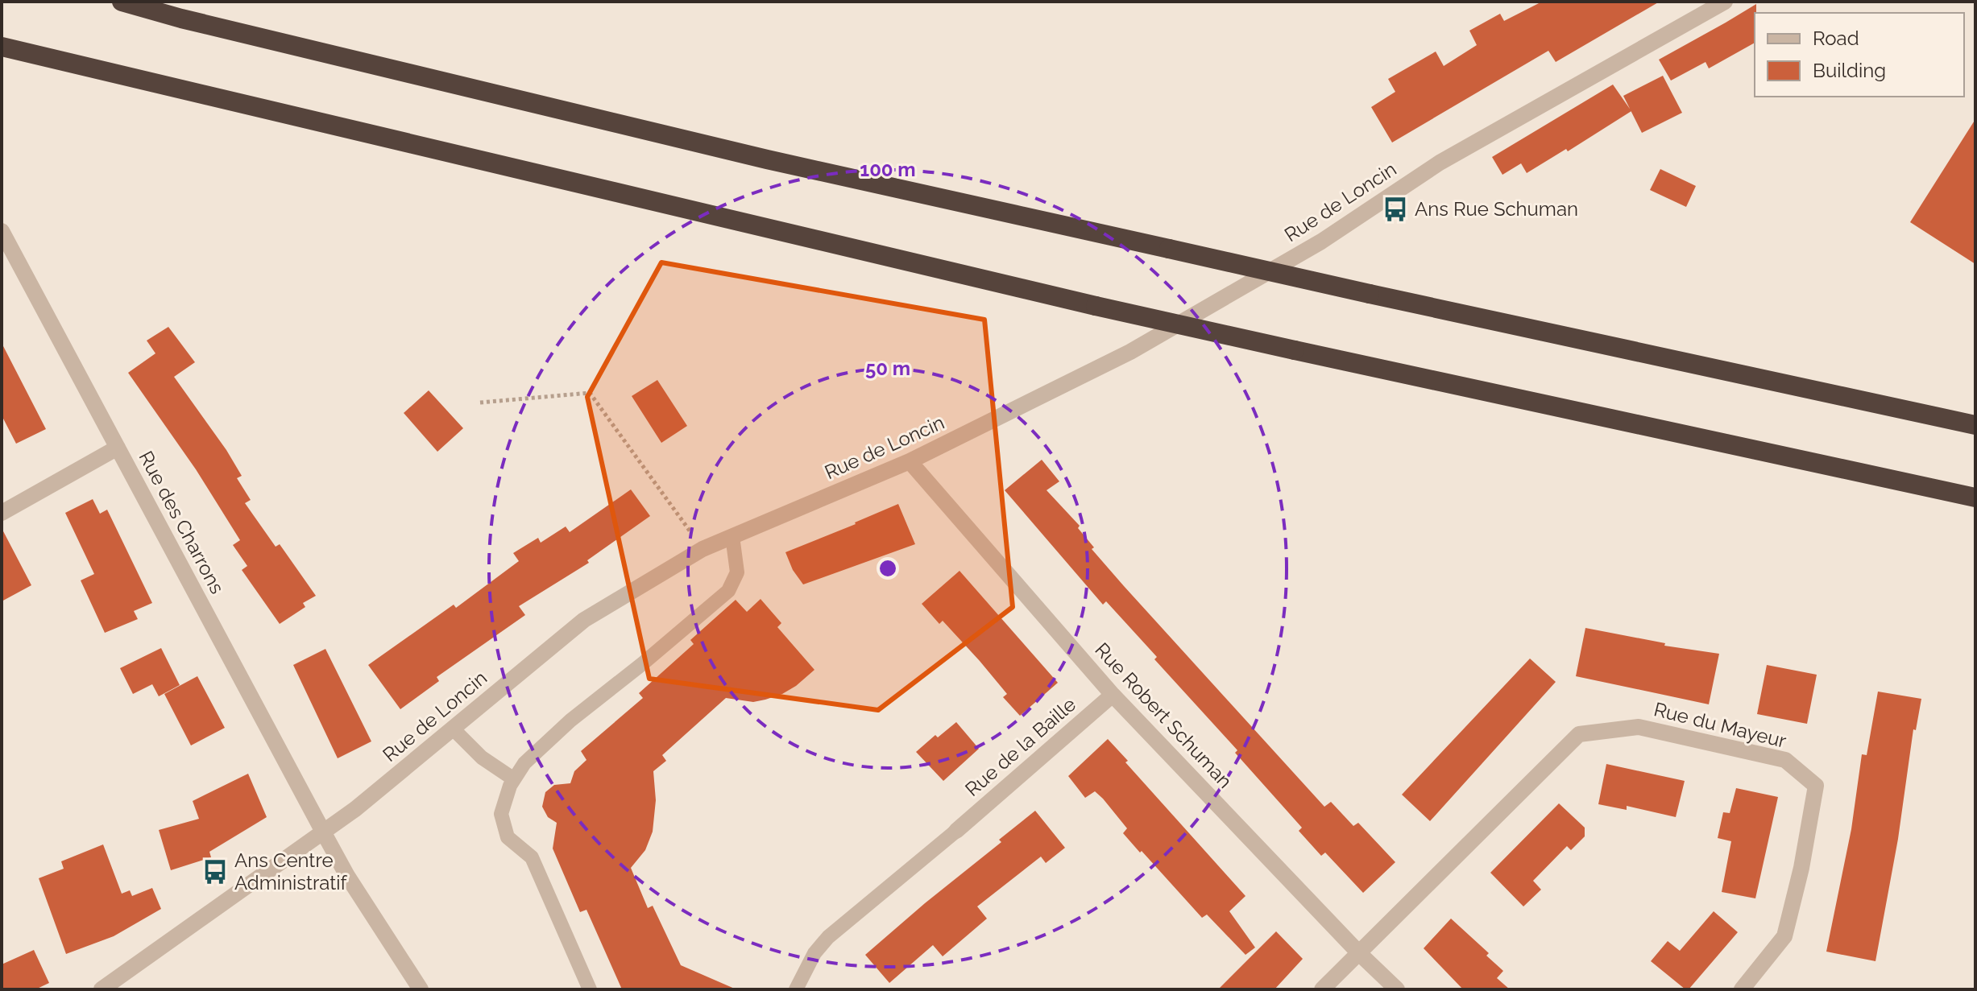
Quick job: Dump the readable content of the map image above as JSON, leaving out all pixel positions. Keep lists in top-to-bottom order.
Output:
{
  "streets": {
    "street": [
      "Rue de Loncin",
      "Rue des Charrons",
      "Rue Robert Schuman",
      "Rue du Mayeur",
      "Rue de la Baille"
    ]
  },
  "crossings": [
    ["Rue de Loncin", "Rue des Charrons"],
    ["Rue de Loncin", "Rue Robert Schuman"],
    ["Rue Robert Schuman", "Rue du Mayeur"],
    ["Rue Robert Schuman", "Rue de la Baille"]
  ],
  "places": {
    "bus stop": ["Ans Rue Schuman", "Ans Centre Administratif"]
  },
  "legend": ["Road", "Building"],
  "rings": ["100 m", "50 m"]
}
